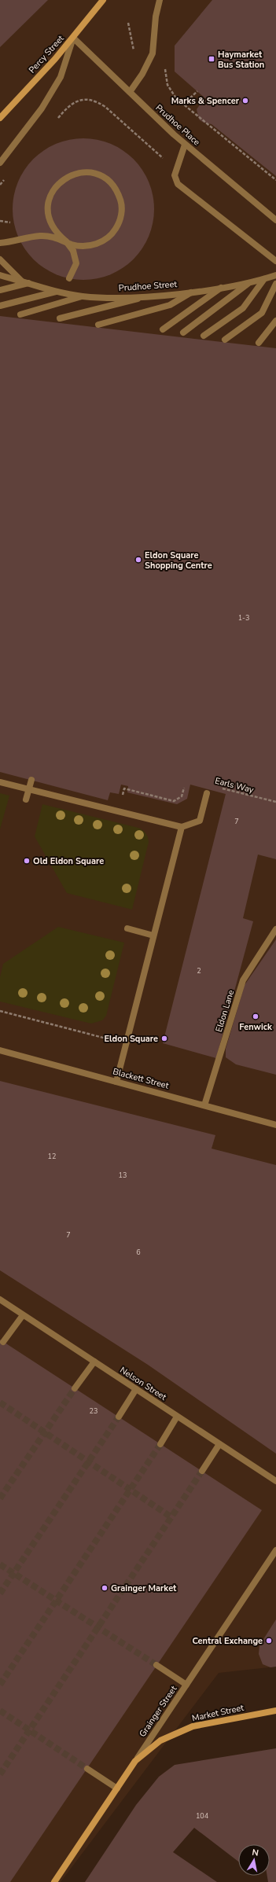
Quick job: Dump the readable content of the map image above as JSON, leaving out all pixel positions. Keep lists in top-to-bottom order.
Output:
{
  "streets": {
    "street": [
      "Percy Street",
      "Prudhoe Place",
      "Prudhoe Street",
      "Eldon Lane",
      "Blackett Street",
      "Nelson Street",
      "Grainger Street",
      "Market Street"
    ],
    "path": ["Earls Way"]
  },
  "crossings": [
    ["Percy Street", "Prudhoe Place"],
    ["Eldon Lane", "Blackett Street"],
    ["Grainger Street", "Market Street"]
  ],
  "places": {
    "transit": ["Haymarket Bus Station"],
    "other": [
      "Marks & Spencer",
      "Eldon Square Shopping Centre",
      "Old Eldon Square",
      "Fenwick",
      "Eldon Square",
      "Grainger Market",
      "Central Exchange"
    ]
  },
  "house_numbers": [
    "1-3",
    "7",
    "2",
    "12",
    "13",
    "7",
    "6",
    "23",
    "104"
  ],
  "north": "top"
}
